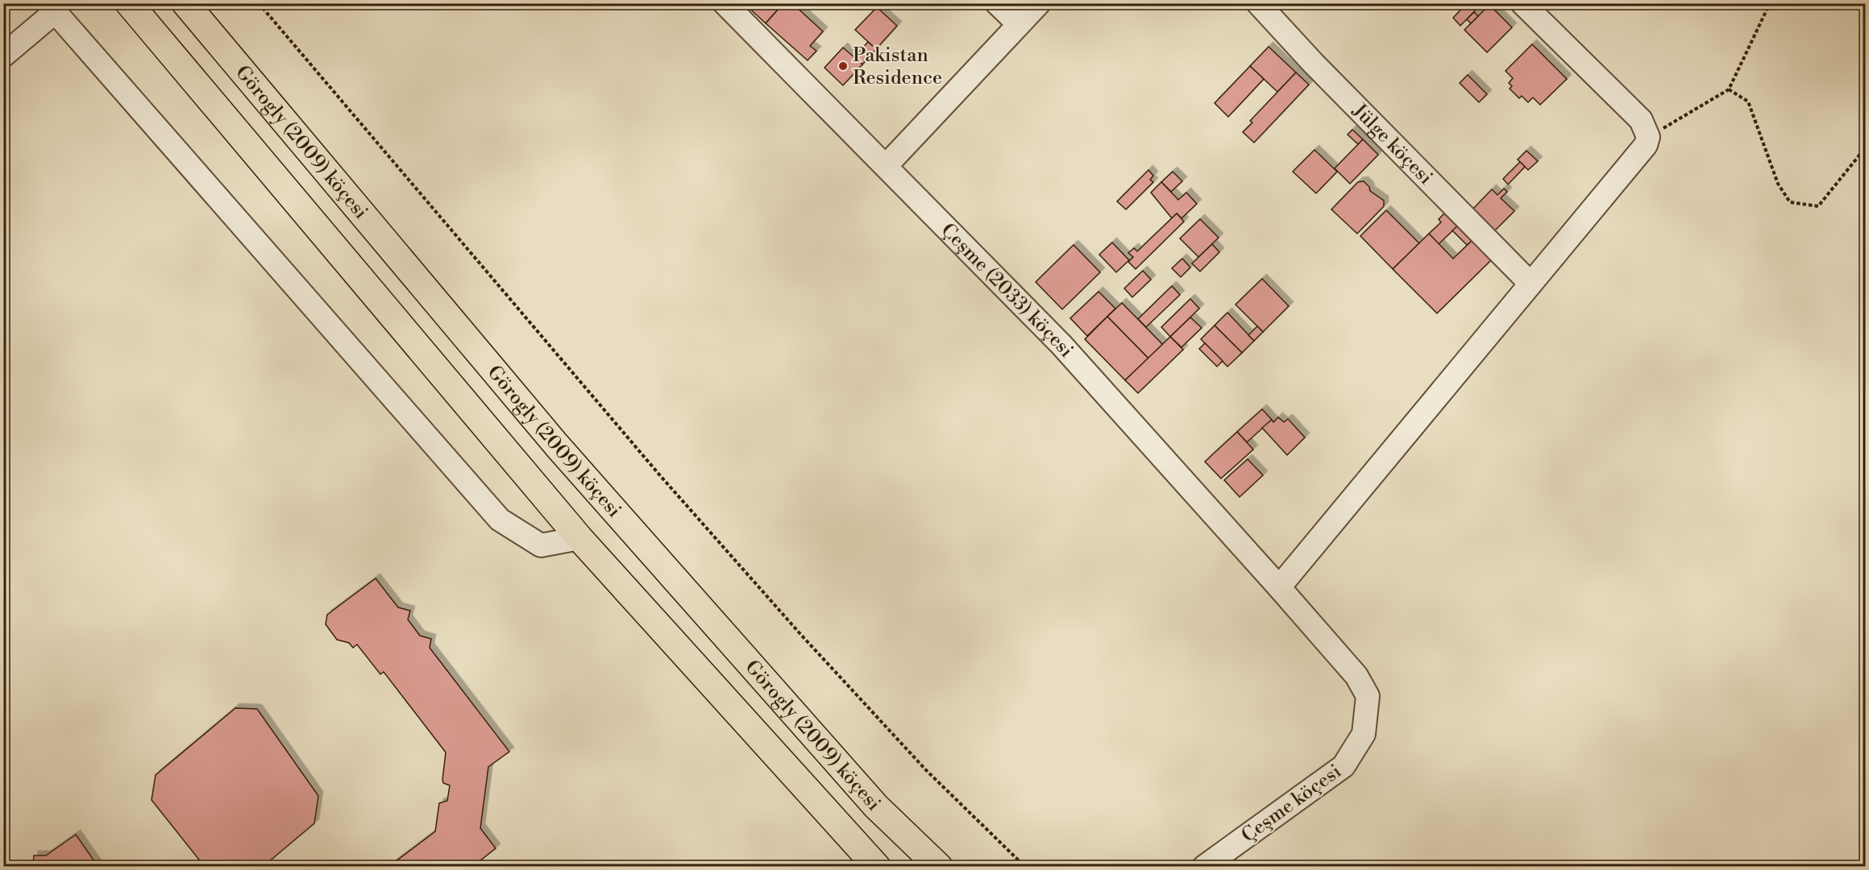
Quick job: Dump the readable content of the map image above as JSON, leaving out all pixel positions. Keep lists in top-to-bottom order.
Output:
{
  "streets": {
    "main road": ["Görogly (2009) köçesi"],
    "street": ["Jülge köçesi", "Çeşme (2033) köçesi", "Çeşme köçesi"]
  },
  "crossings": [
    ["Çeşme (2033) köçesi", "Çeşme köçesi"]
  ],
  "places": ["Pakistan Residence"]
}
